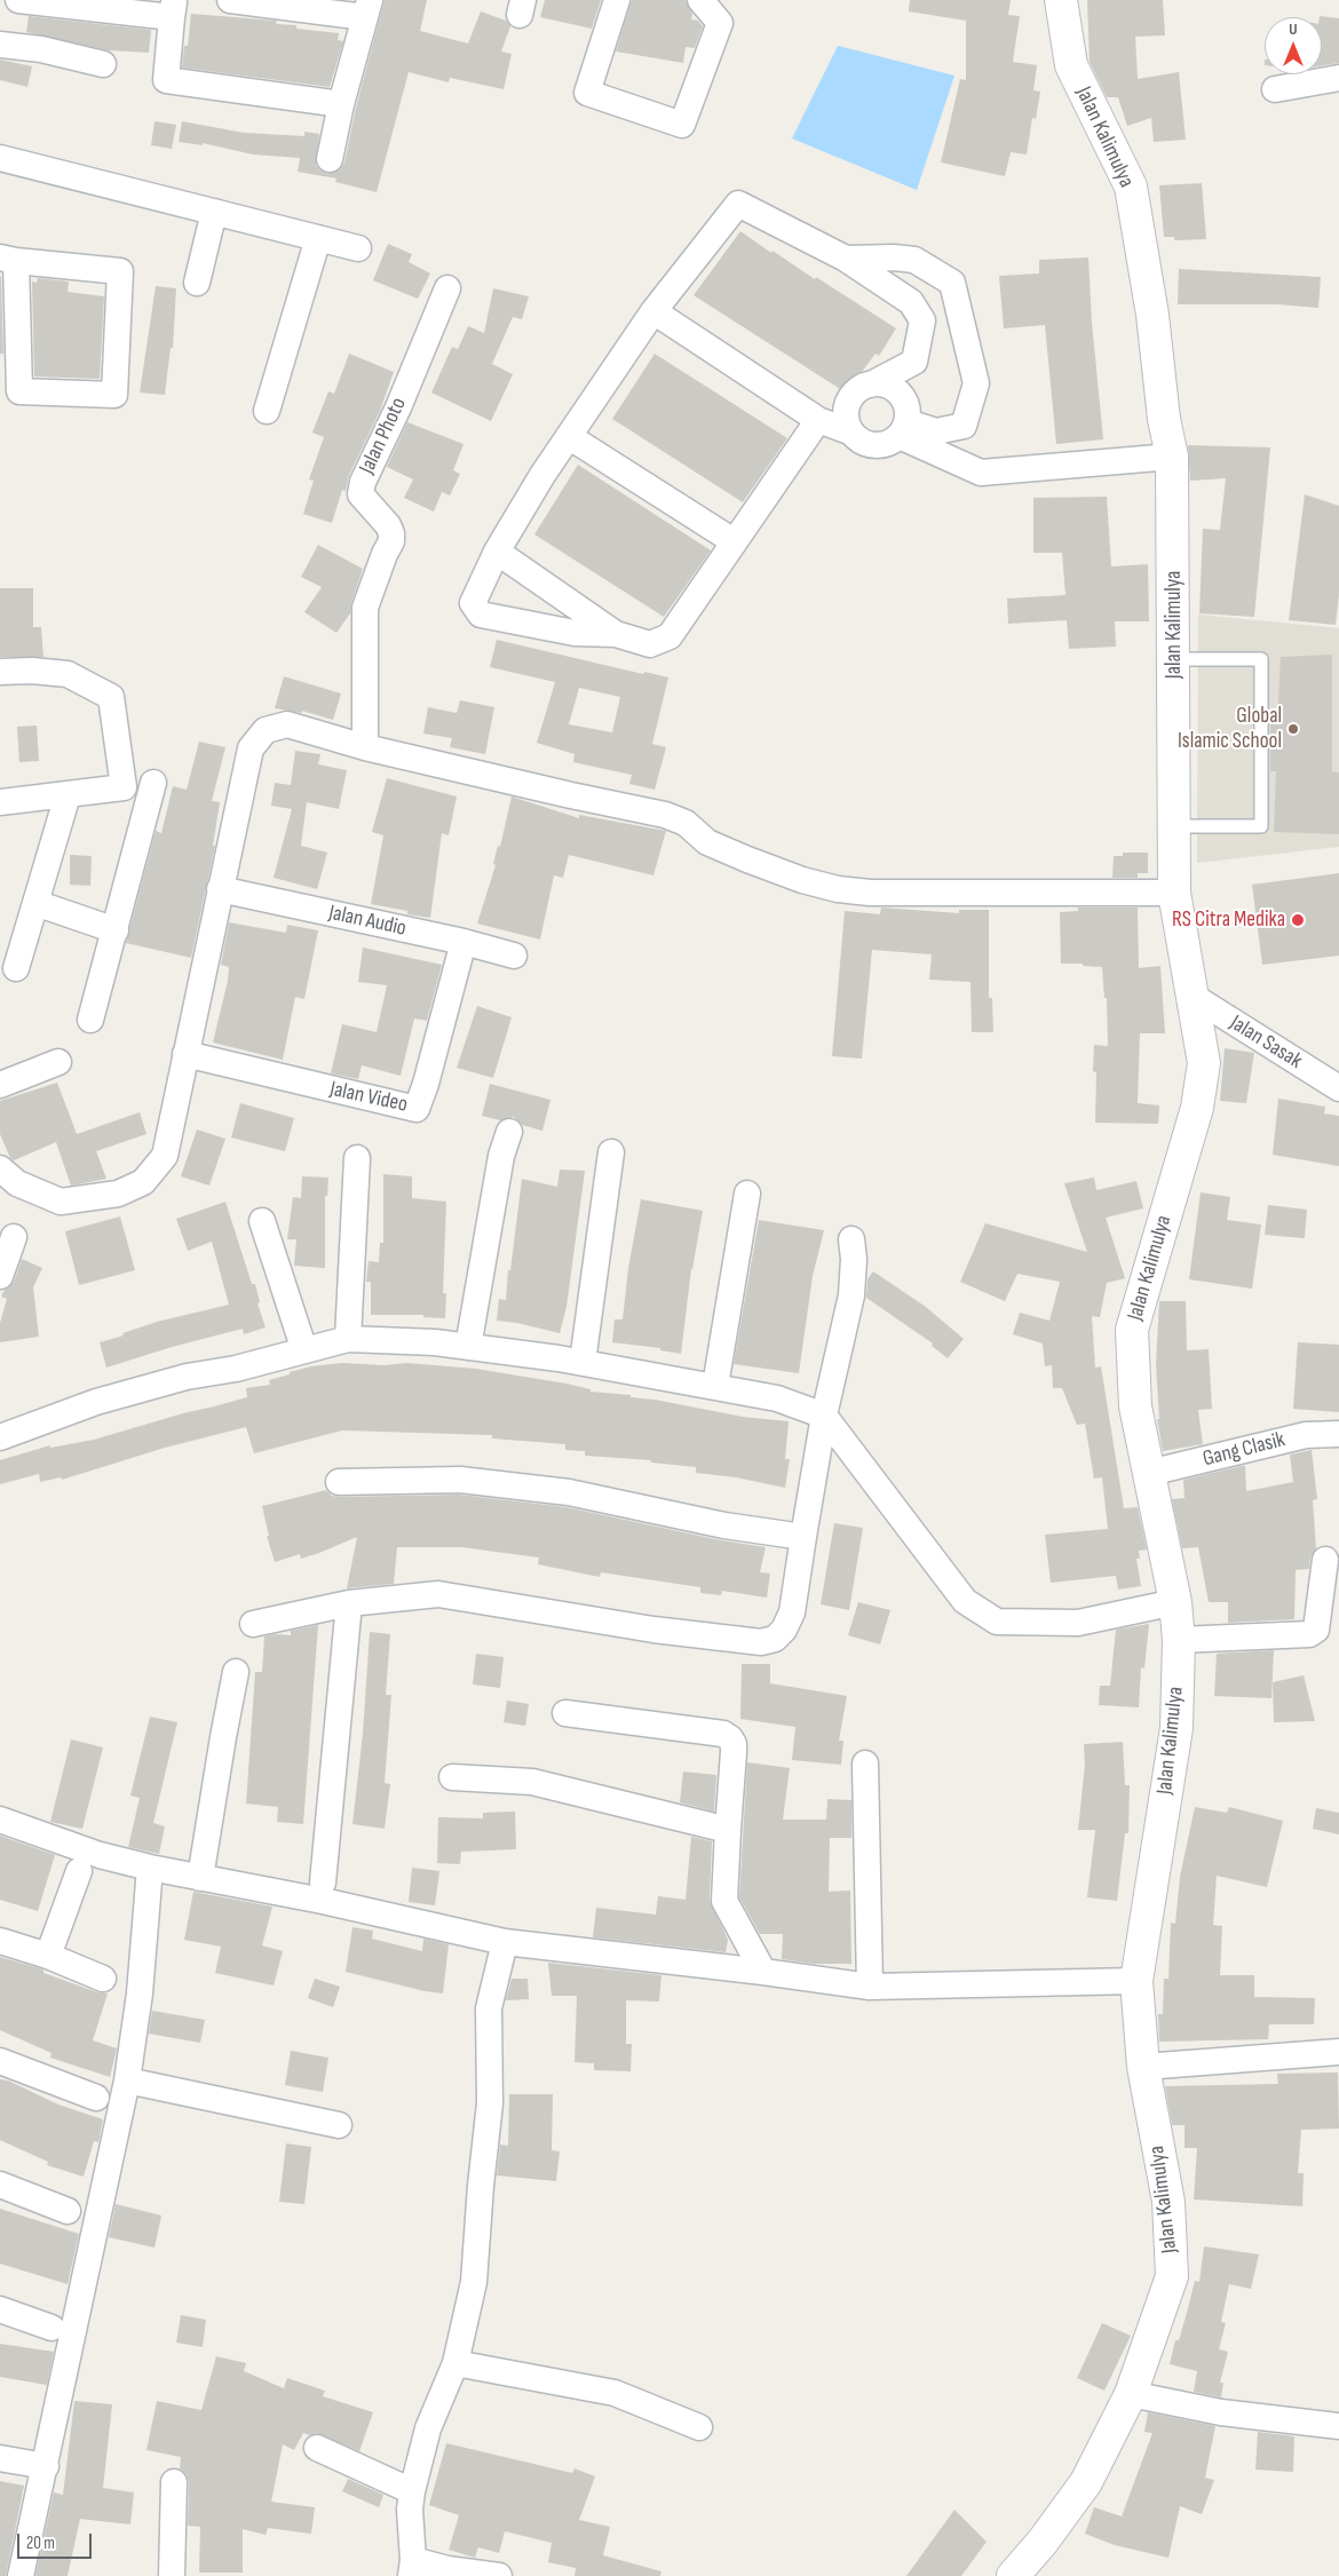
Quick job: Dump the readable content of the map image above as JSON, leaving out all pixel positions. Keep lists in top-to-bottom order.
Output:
{
  "streets": {
    "street": [
      "Jalan Kalimulya",
      "Jalan Photo",
      "Jalan Audio",
      "Jalan Sasak",
      "Jalan Video",
      "Gang Clasik"
    ]
  },
  "crossings": [
    ["Jalan Kalimulya", "Jalan Sasak"],
    ["Jalan Kalimulya", "Gang Clasik"],
    ["Jalan Audio", "Jalan Video"]
  ],
  "places": ["Global Islamic School", "RS Citra Medika"],
  "scale_bar": "20 m",
  "north": "top"
}
